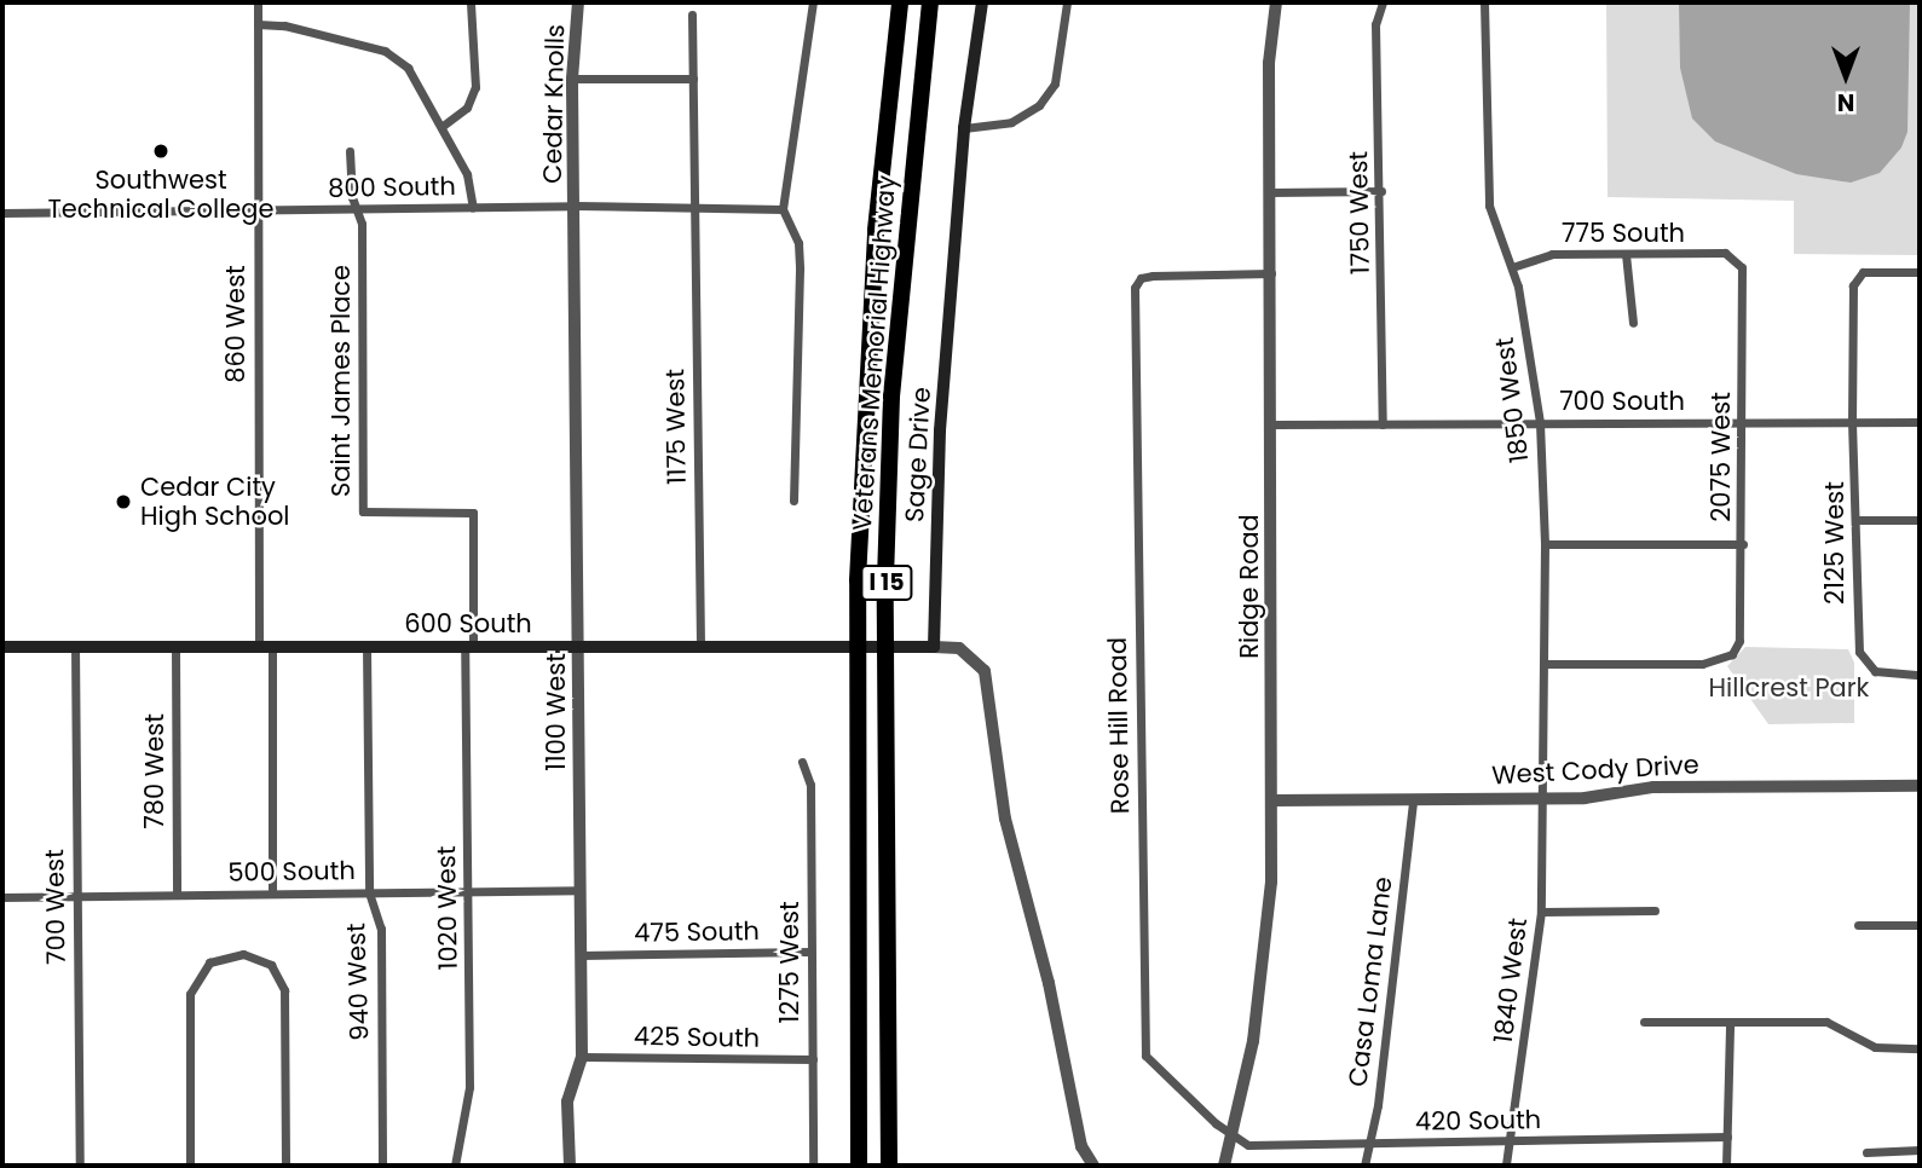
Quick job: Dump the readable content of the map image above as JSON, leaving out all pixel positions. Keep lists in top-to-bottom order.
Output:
{
  "streets": {
    "highway": ["Veterans Memorial Highway", "I 15"],
    "main road": ["Sage Drive", "600 South"],
    "street": [
      "Cedar Knolls",
      "800 South",
      "1750 West",
      "775 South",
      "860 West",
      "Saint James Place",
      "1850 West",
      "700 South",
      "1175 West",
      "2075 West",
      "2125 West",
      "Ridge Road",
      "1100 West",
      "Rose Hill Road",
      "West Cody Drive",
      "780 West",
      "500 South",
      "700 West",
      "1020 West",
      "475 South",
      "1275 West",
      "1840 West",
      "940 West",
      "Casa Loma Lane",
      "425 South",
      "420 South"
    ]
  },
  "crossings": [
    ["Cedar Knolls", "800 South"],
    ["Cedar Knolls", "1100 West"],
    ["800 South", "860 West"],
    ["800 South", "Saint James Place"],
    ["800 South", "1175 West"],
    ["800 South", "1100 West"],
    ["1750 West", "700 South"],
    ["775 South", "1850 West"],
    ["775 South", "2075 West"],
    ["860 West", "600 South"],
    ["860 West", "500 South"],
    ["Saint James Place", "600 South"],
    ["Saint James Place", "1020 West"],
    ["1850 West", "700 South"],
    ["1850 West", "2075 West"],
    ["1850 West", "West Cody Drive"],
    ["1850 West", "1840 West"],
    ["700 South", "2075 West"],
    ["700 South", "2125 West"],
    ["700 South", "Ridge Road"],
    ["1175 West", "600 South"],
    ["Sage Drive", "600 South"],
    ["Ridge Road", "Rose Hill Road"],
    ["Ridge Road", "West Cody Drive"],
    ["Ridge Road", "420 South"],
    ["600 South", "1100 West"],
    ["600 South", "780 West"],
    ["600 South", "700 West"],
    ["600 South", "1020 West"],
    ["600 South", "940 West"],
    ["1100 West", "500 South"],
    ["1100 West", "475 South"],
    ["1100 West", "425 South"],
    ["Rose Hill Road", "420 South"],
    ["West Cody Drive", "1840 West"],
    ["West Cody Drive", "Casa Loma Lane"],
    ["780 West", "500 South"],
    ["500 South", "700 West"],
    ["500 South", "1020 West"],
    ["500 South", "940 West"],
    ["475 South", "1275 West"],
    ["1275 West", "425 South"],
    ["1840 West", "420 South"],
    ["Casa Loma Lane", "420 South"]
  ],
  "parks": ["Hillcrest Park"],
  "places": ["Southwest Technical College", "Cedar City High School"],
  "north": "bottom"
}
